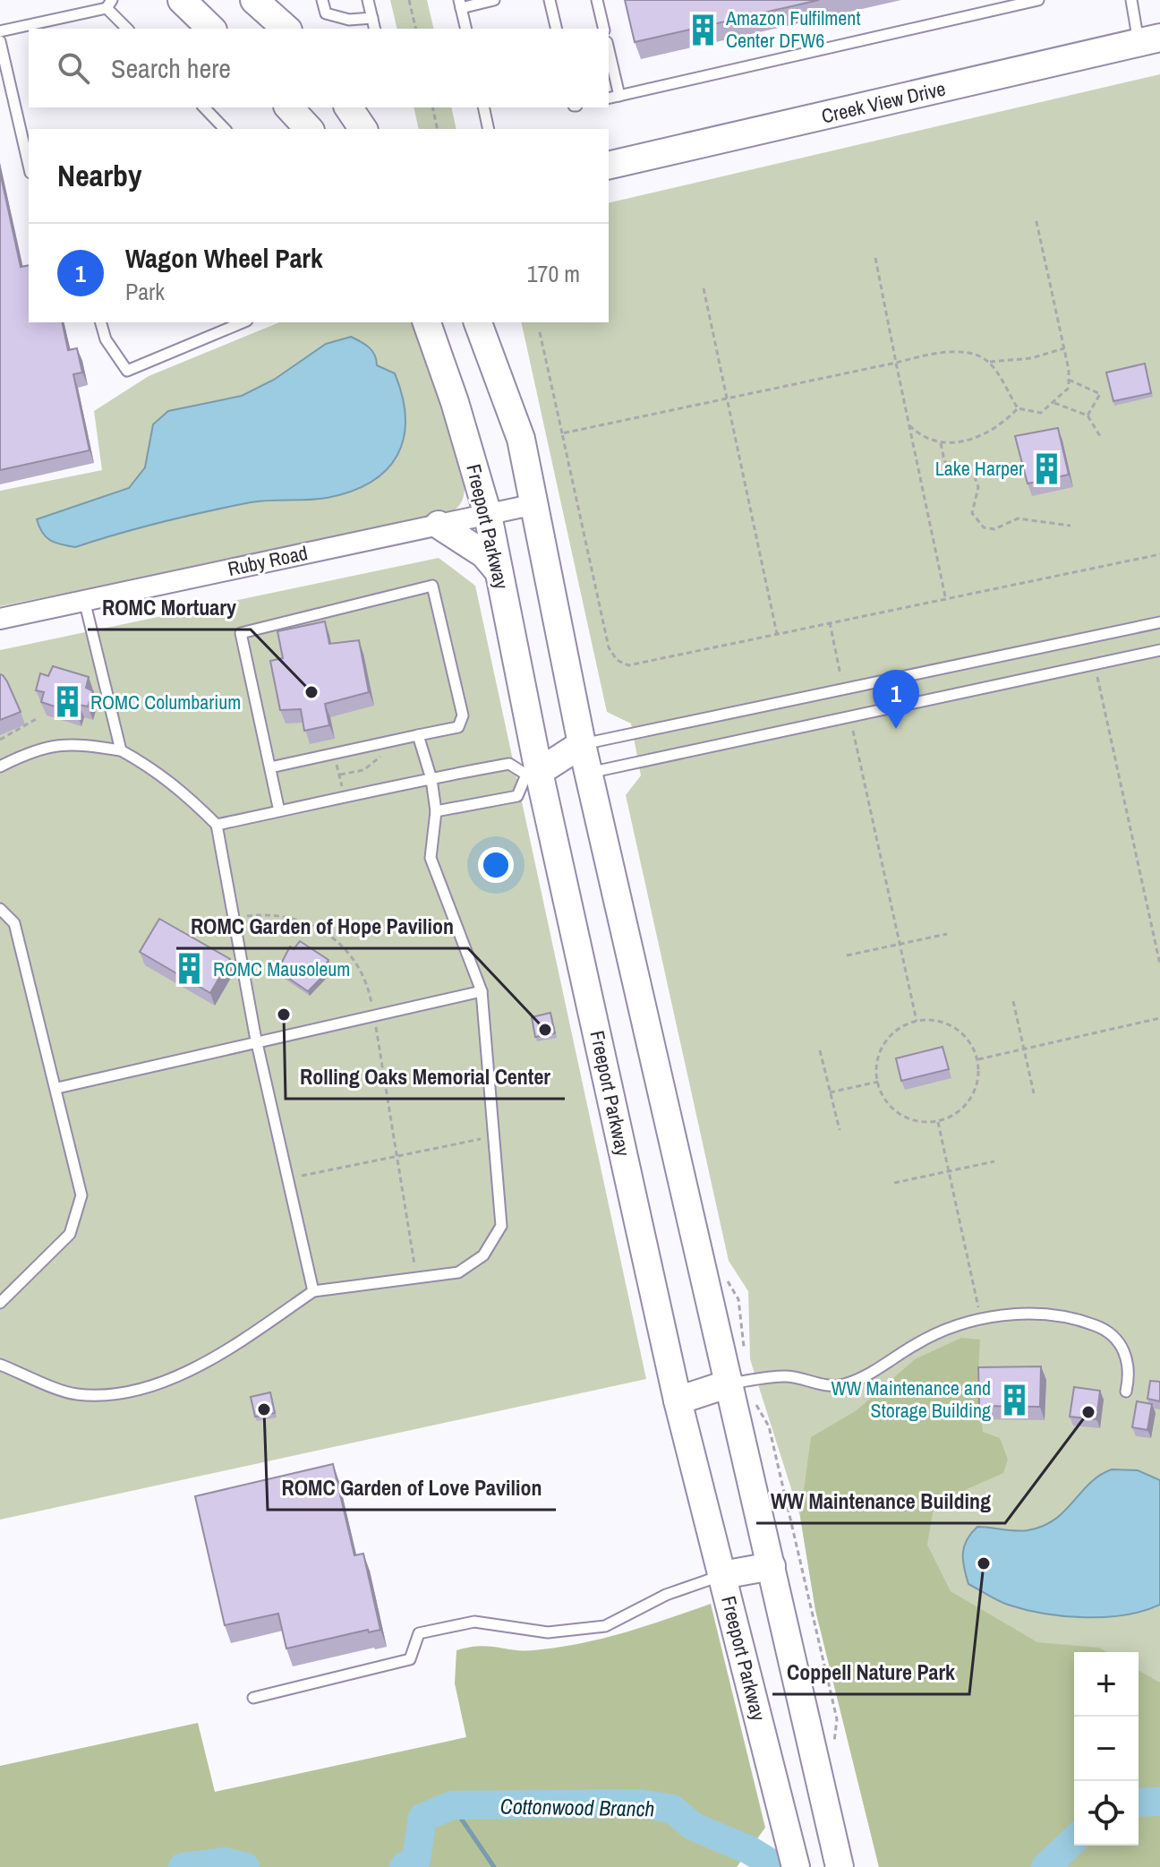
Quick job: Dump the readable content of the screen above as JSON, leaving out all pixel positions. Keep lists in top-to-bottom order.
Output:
{
  "streets": {
    "main road": ["Creek View Drive", "Freeport Parkway"],
    "street": ["Ruby Road"]
  },
  "crossings": [
    ["Freeport Parkway", "Ruby Road"]
  ],
  "water": ["Cottonwood Branch"],
  "places": {
    "building": [
      "Amazon Fulfilment Center DFW6",
      "Lake Harper",
      "ROMC Columbarium",
      "ROMC Mausoleum",
      "WW Maintenance and Storage Building"
    ],
    "other": [
      "ROMC Mortuary",
      "Rolling Oaks Memorial Center",
      "ROMC Garden of Hope Pavilion",
      "ROMC Garden of Love Pavilion",
      "WW Maintenance Building",
      "Coppell Nature Park"
    ]
  },
  "page": {
    "search": "Search here",
    "heading": "Nearby",
    "list": [
      {
        "mark": "1",
        "name": "Wagon Wheel Park",
        "note": "Park",
        "value": "170 m"
      }
    ],
    "pins": "1",
    "map_buttons": ["+", "−"]
  }
}
